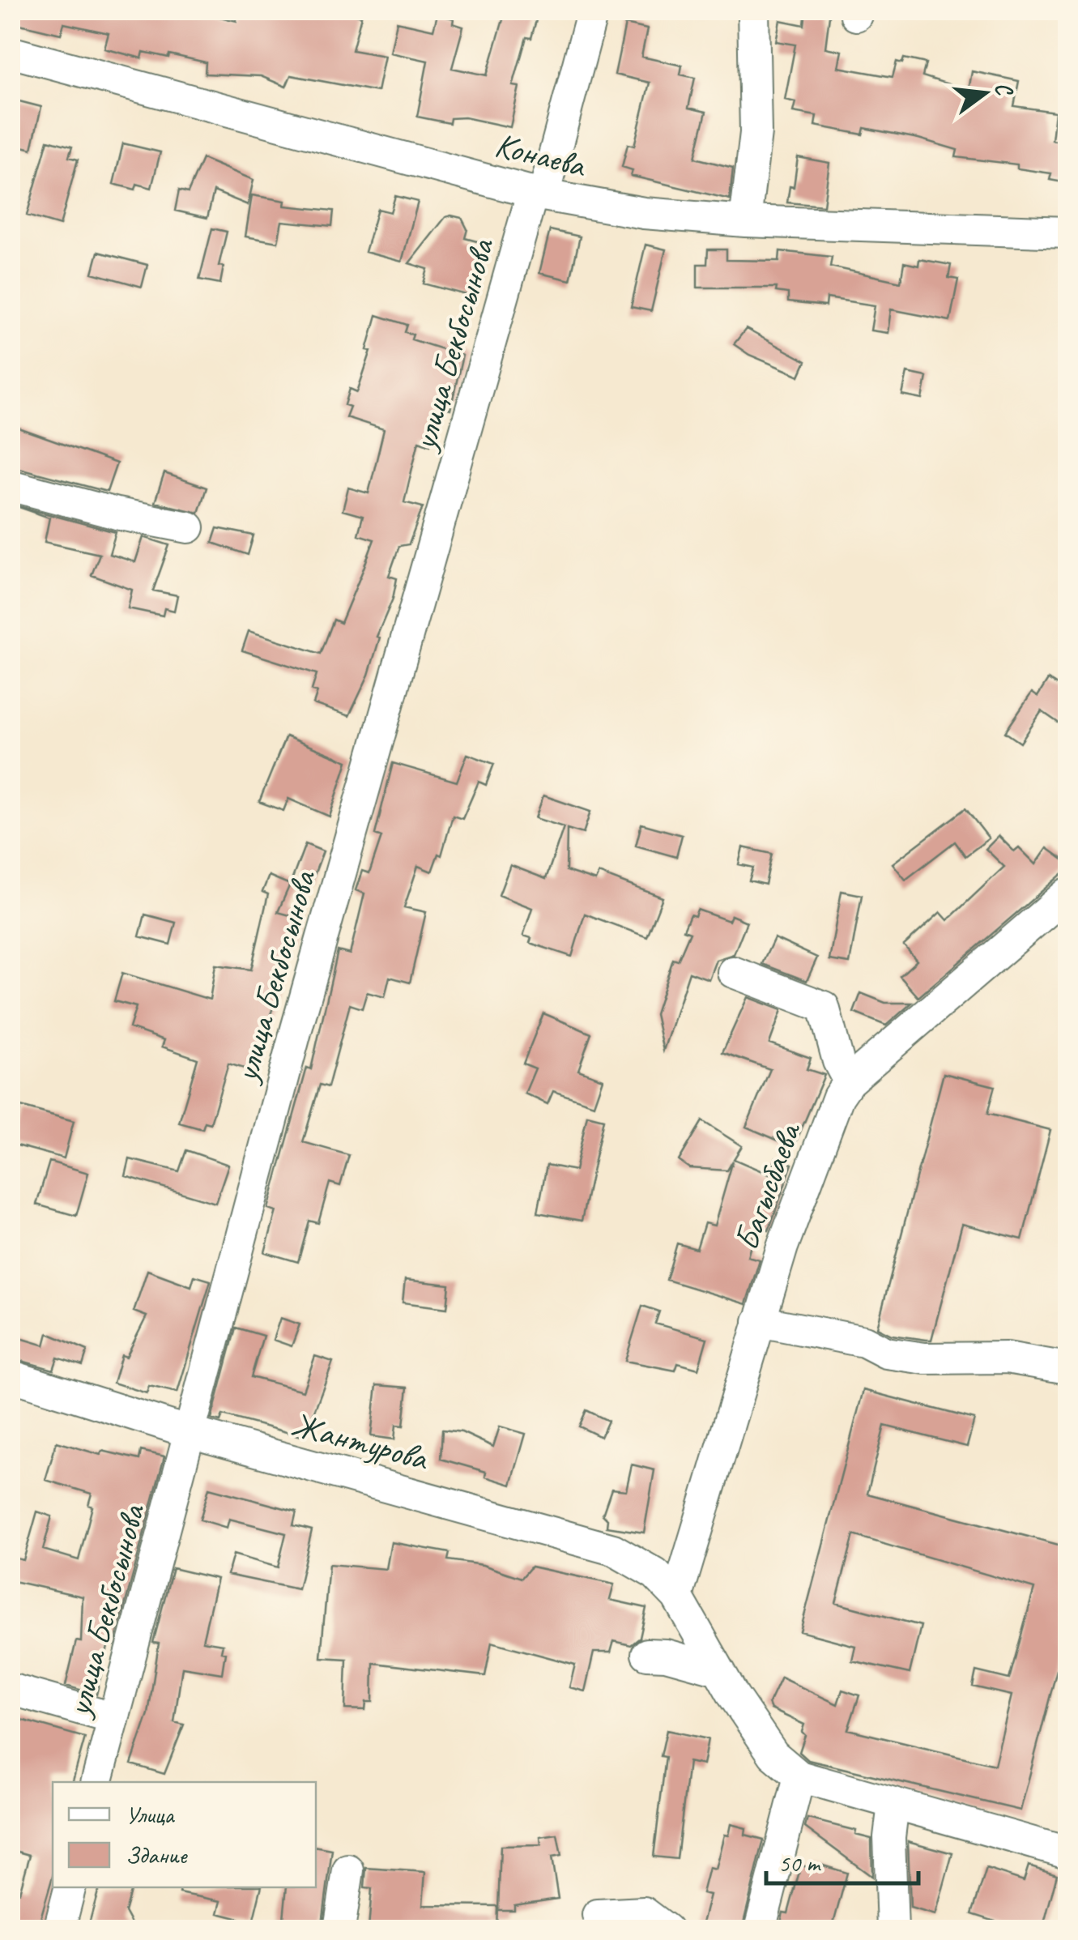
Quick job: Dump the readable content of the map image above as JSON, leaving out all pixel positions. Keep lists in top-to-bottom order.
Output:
{
  "streets": {
    "street": [
      "Конаева",
      "улица Бекбосынова",
      "Багысбаева",
      "Жантурова"
    ]
  },
  "crossings": [
    ["Конаева", "улица Бекбосынова"],
    ["улица Бекбосынова", "Жантурова"],
    ["Багысбаева", "Жантурова"]
  ],
  "legend": ["Улица", "Здание"],
  "scale_bar": "50 m",
  "north": "right"
}
